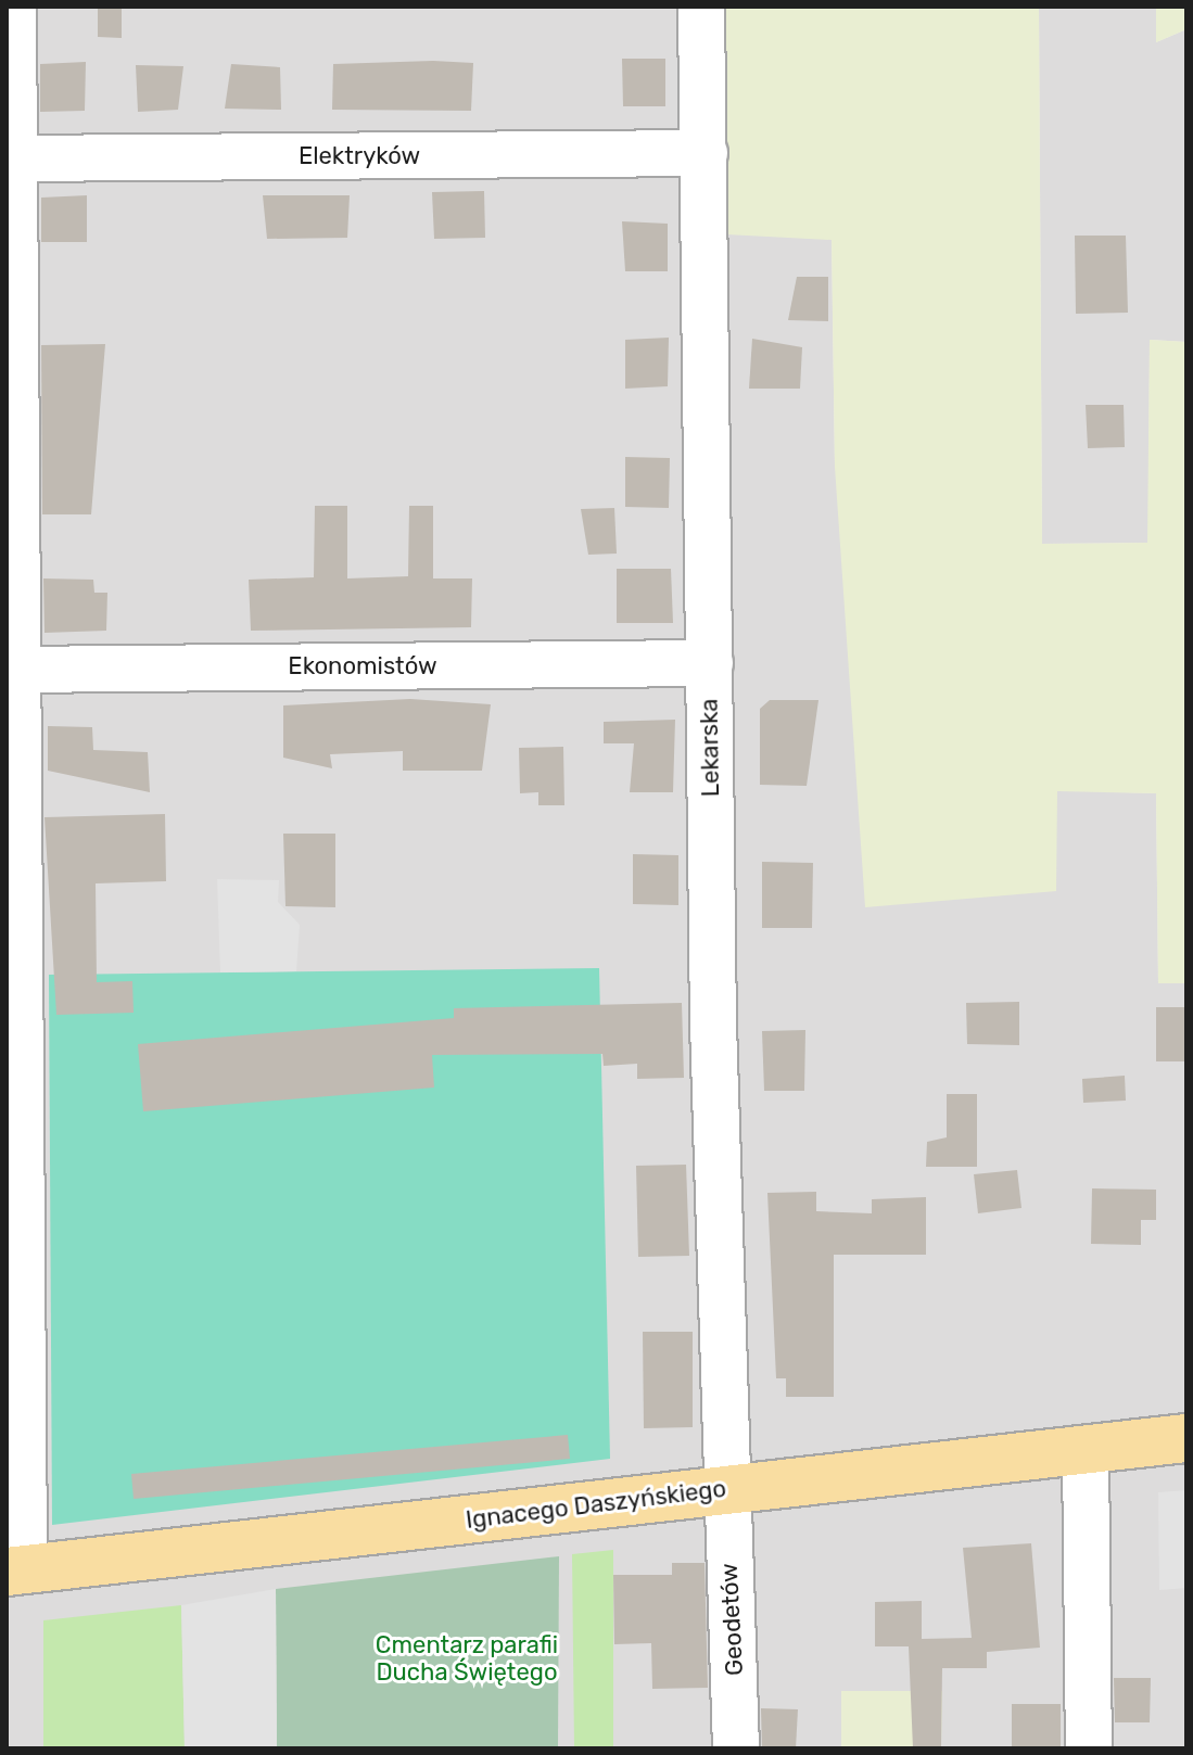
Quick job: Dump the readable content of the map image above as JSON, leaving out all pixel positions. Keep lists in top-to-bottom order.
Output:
{
  "streets": {
    "main road": ["Ignacego Daszyńskiego"],
    "street": [
      "Elektryków",
      "Ekonomistów",
      "Lekarska",
      "Geodetów"
    ]
  },
  "crossings": [
    ["Elektryków", "Lekarska"],
    ["Ekonomistów", "Lekarska"],
    ["Lekarska", "Ignacego Daszyńskiego"],
    ["Lekarska", "Geodetów"],
    ["Ignacego Daszyńskiego", "Geodetów"]
  ],
  "parks": ["Cmentarz parafii Ducha Świętego"]
}
